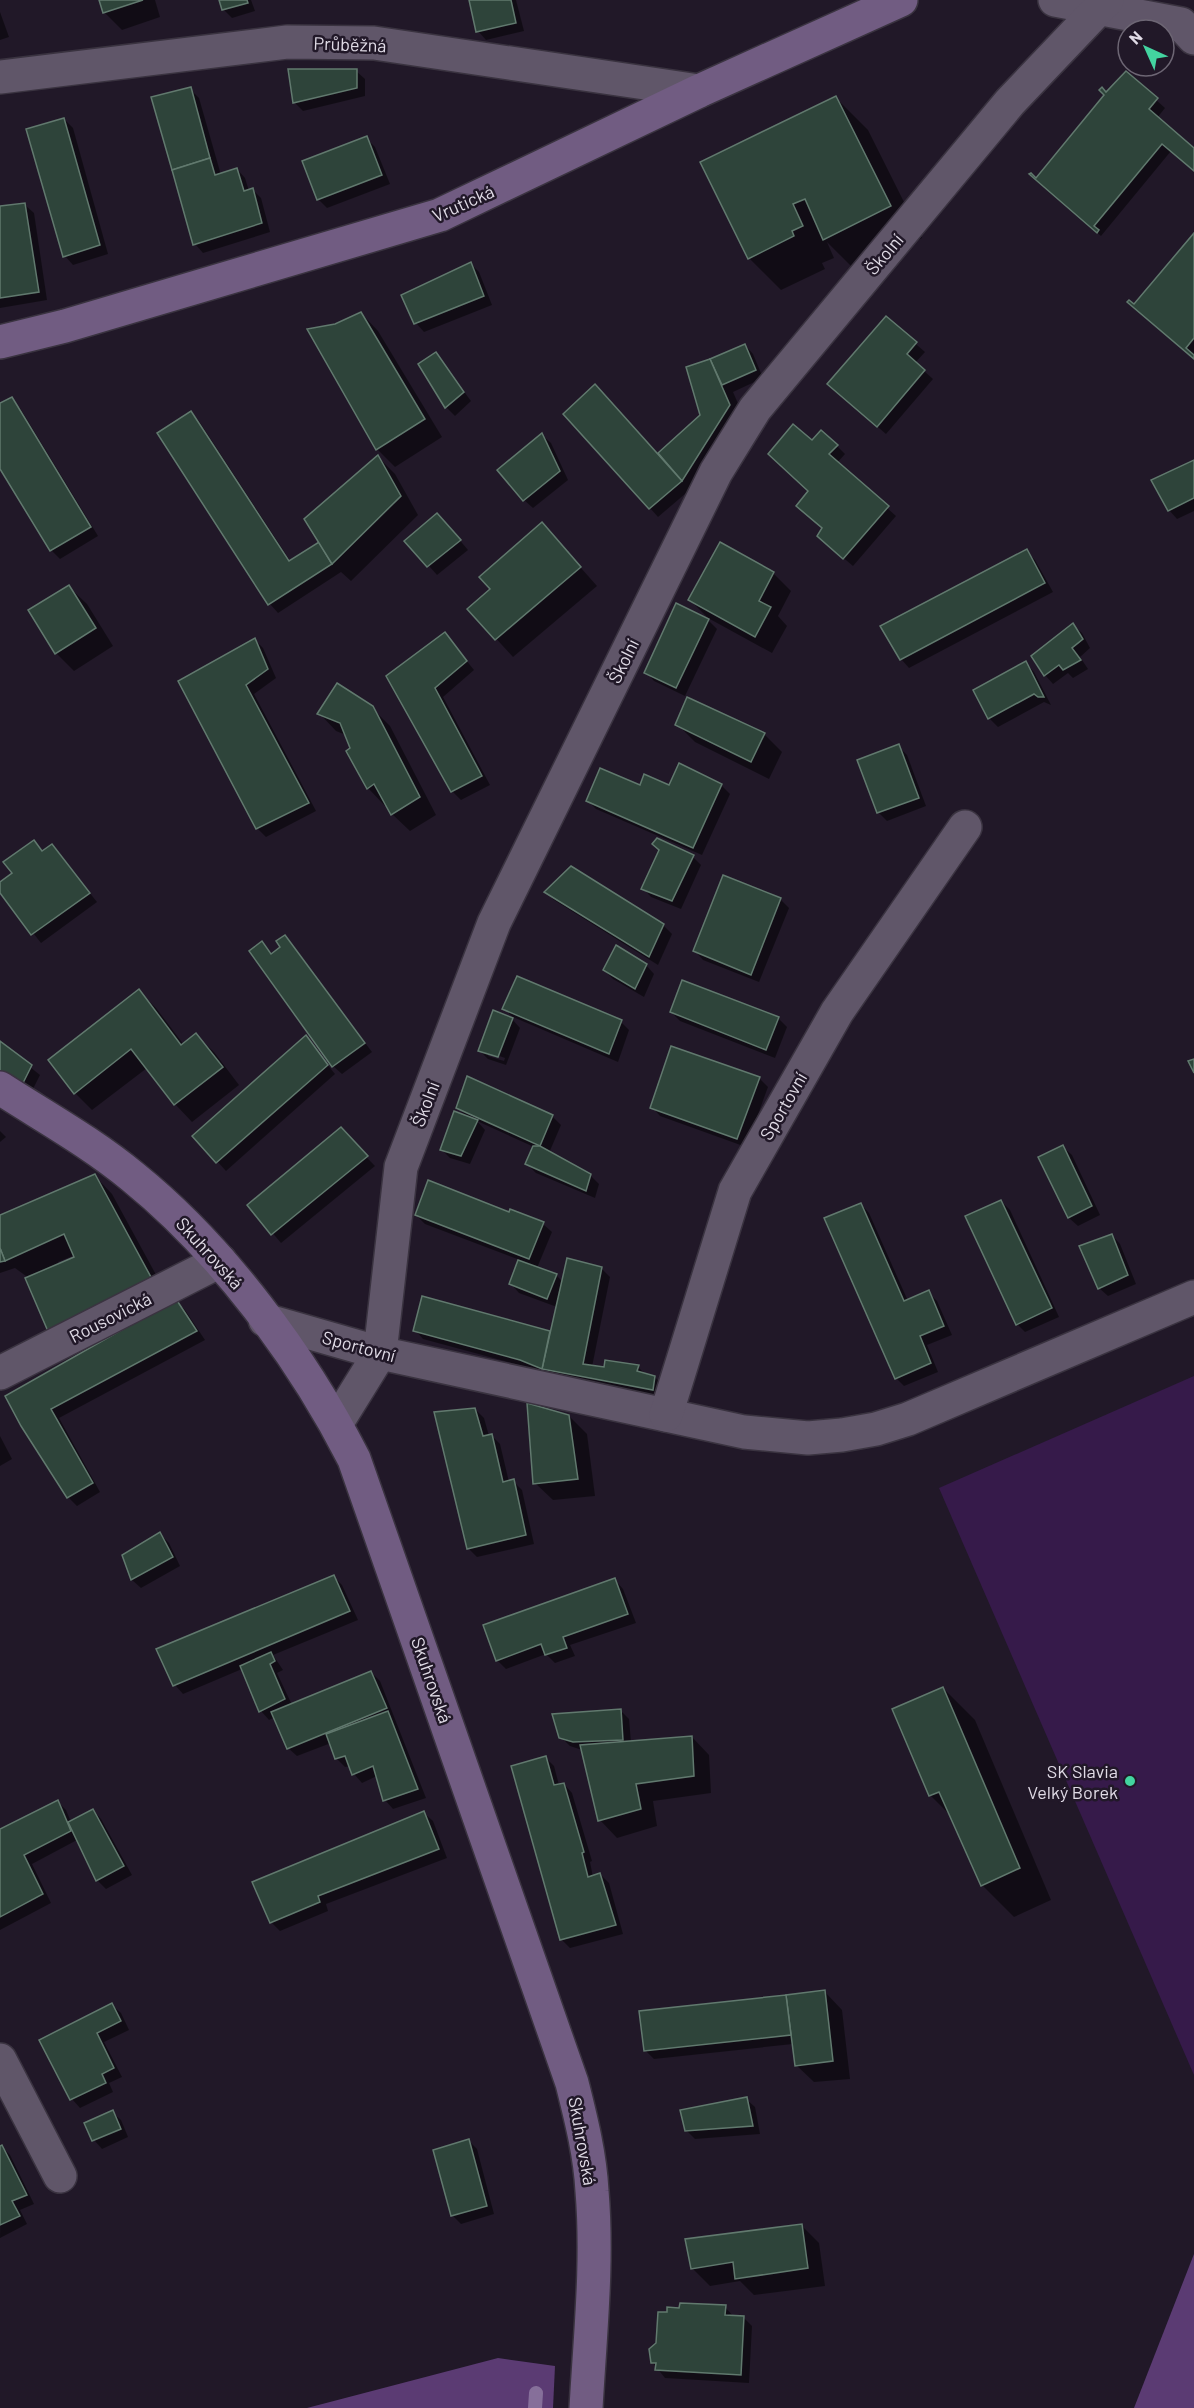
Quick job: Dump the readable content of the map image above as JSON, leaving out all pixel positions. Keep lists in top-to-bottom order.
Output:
{
  "streets": {
    "street": [
      "Průběžná",
      "Vrutická",
      "Školní",
      "Sportovní",
      "Skuhrovská",
      "Rousovická"
    ]
  },
  "crossings": [
    ["Průběžná", "Vrutická"],
    ["Školní", "Sportovní"],
    ["Školní", "Skuhrovská"],
    ["Sportovní", "Skuhrovská"],
    ["Skuhrovská", "Rousovická"]
  ],
  "places": ["SK Slavia Velký Borek"],
  "north": "top left"
}
